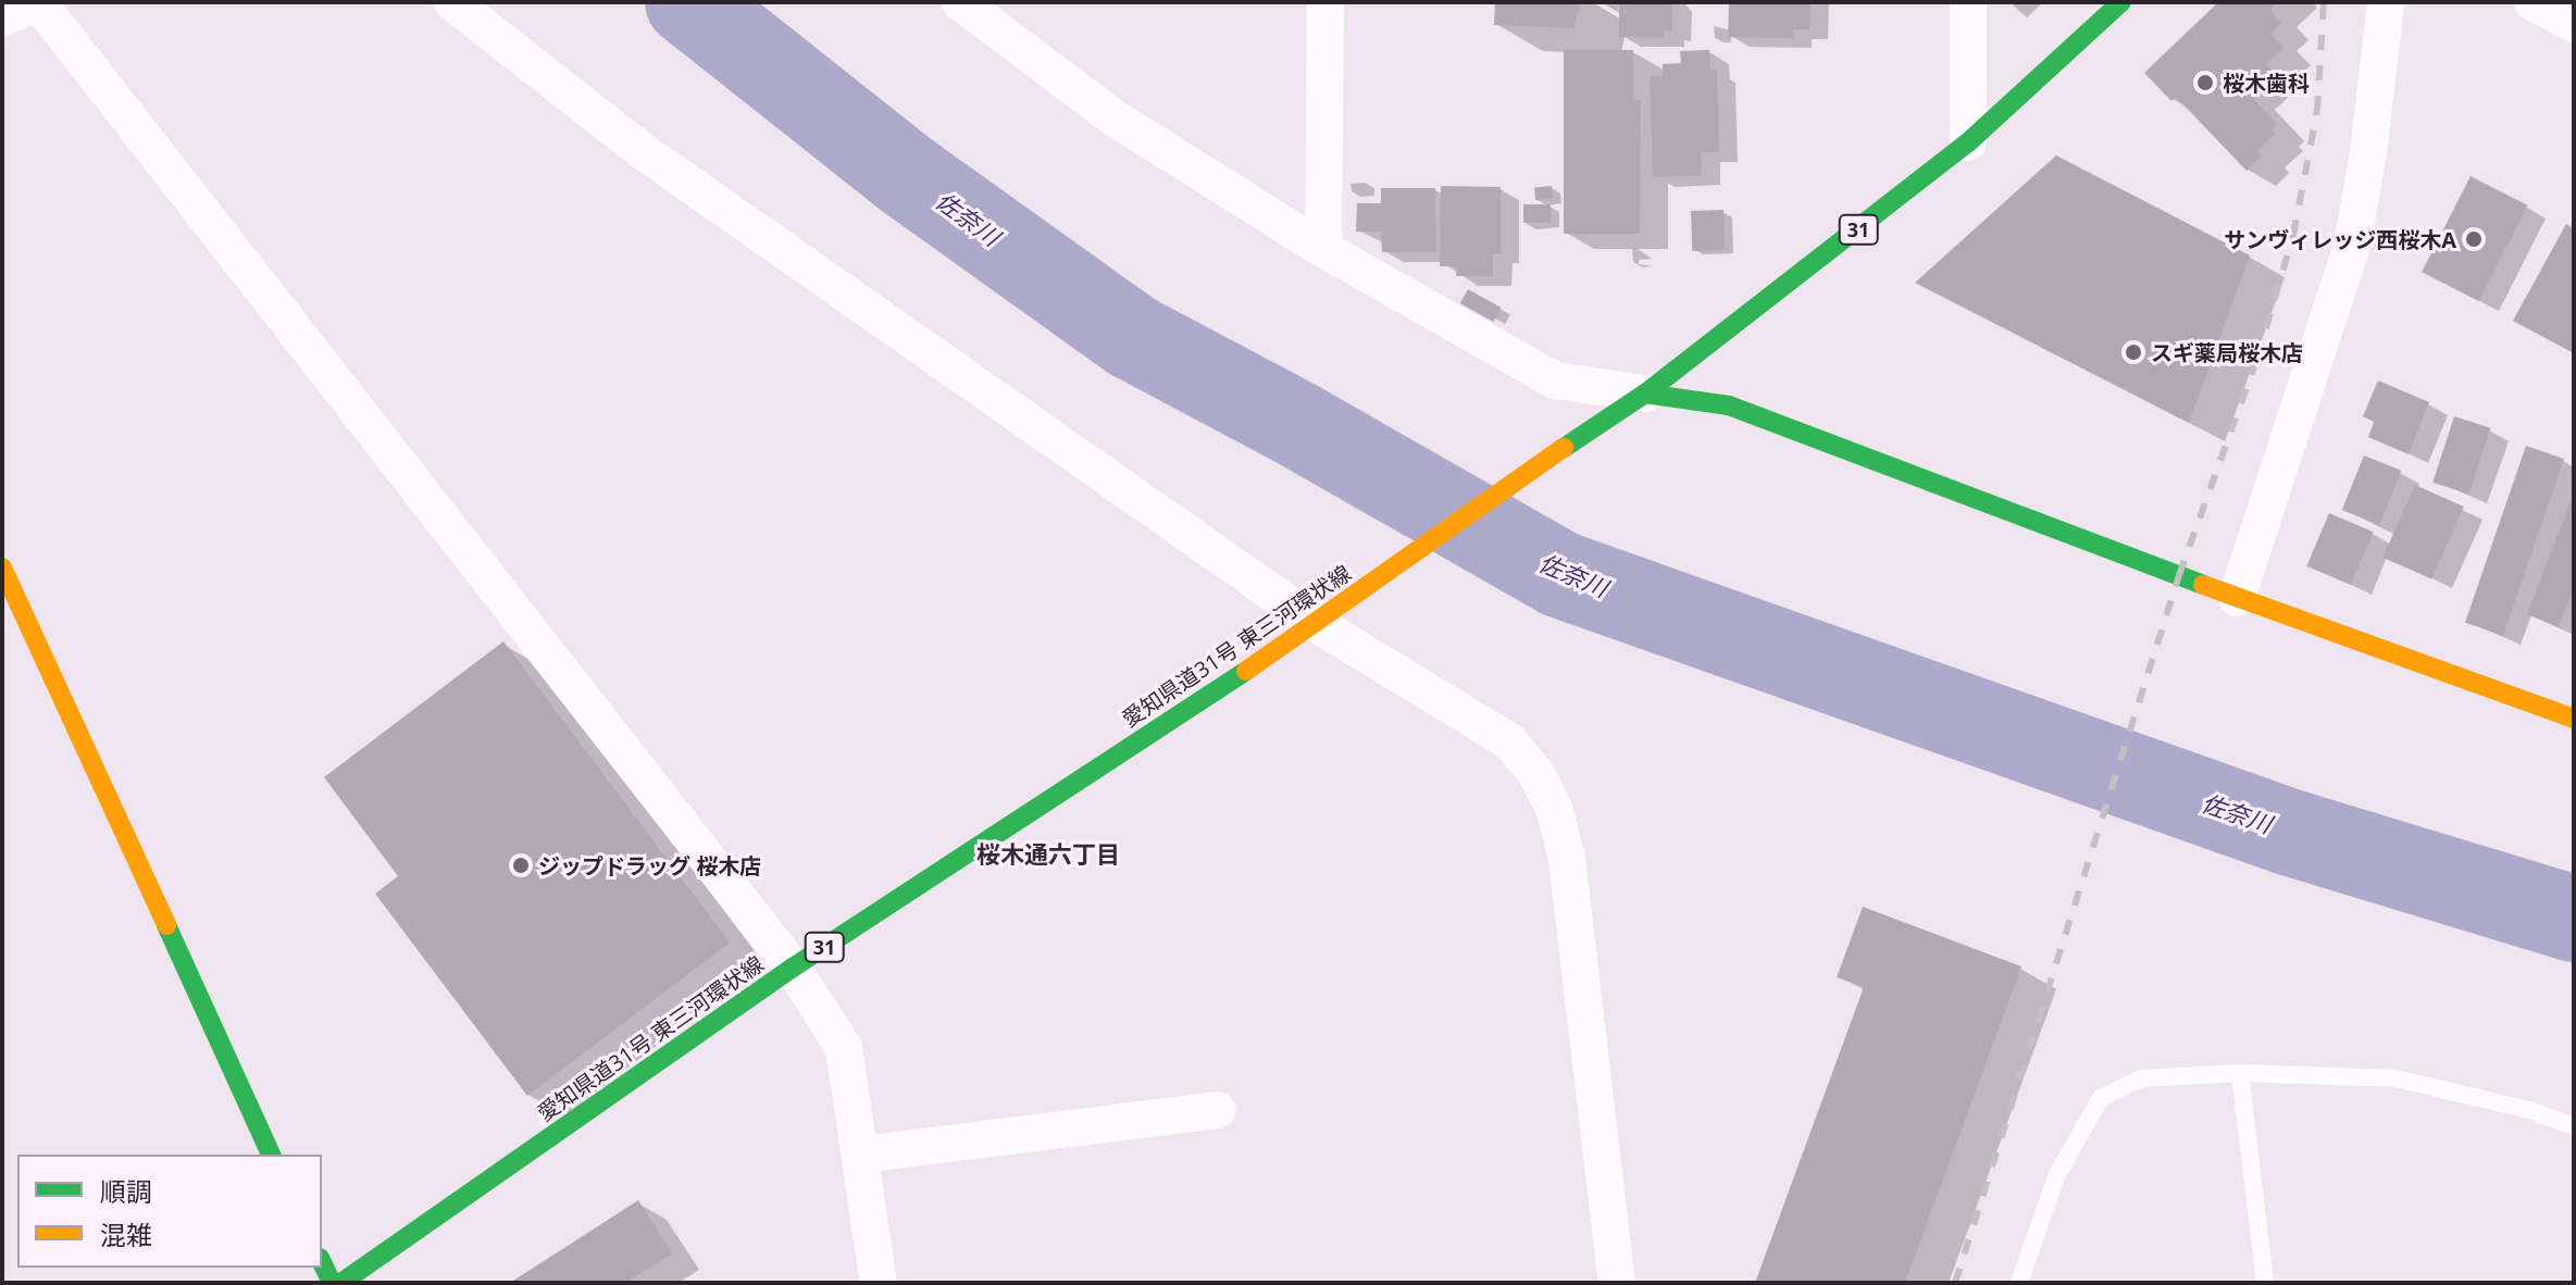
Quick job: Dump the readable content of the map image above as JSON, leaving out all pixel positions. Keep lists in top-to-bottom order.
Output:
{
  "streets": {
    "main road": ["31", "愛知県道31号 東三河環状線"]
  },
  "districts": ["桜木通六丁目"],
  "water": ["佐奈川"],
  "places": [
    "桜木歯科",
    "サンヴィレッジ西桜木A",
    "スギ薬局桜木店",
    "ジップドラッグ 桜木店"
  ],
  "legend": ["順調", "混雑"]
}
